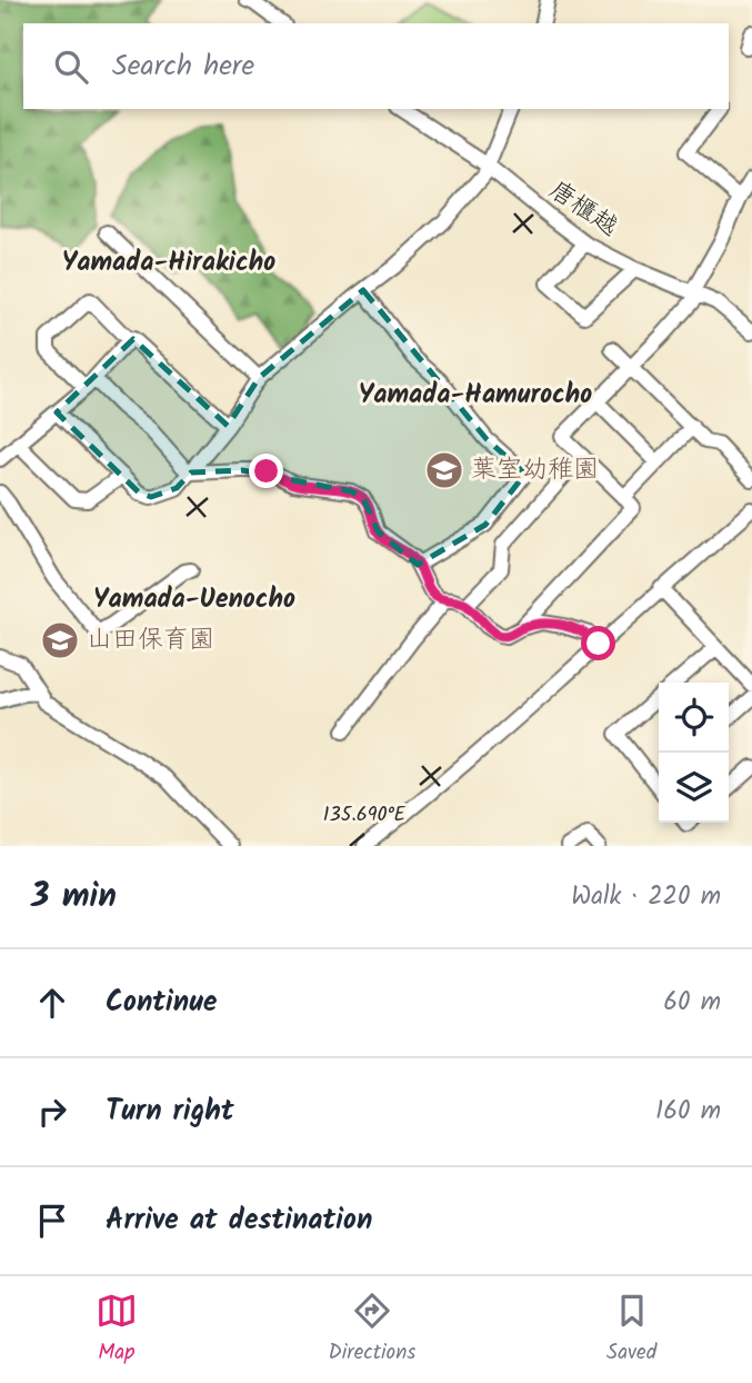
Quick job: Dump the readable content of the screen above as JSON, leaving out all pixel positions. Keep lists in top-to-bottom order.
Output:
{
  "streets": {
    "street": ["唐櫃越"]
  },
  "districts": ["Yamada-Hirakicho", "Yamada-Hamurocho", "Yamada-Uenocho"],
  "places": {
    "school or university": ["葉室幼稚園", "山田保育園"]
  },
  "page": {
    "search": "Search here",
    "heading": ["3 min", "Walk · 220 m"],
    "list": [
      ["Continue", "60 m"],
      ["Turn right", "160 m"],
      "Arrive at destination"
    ],
    "nav": ["Map", "Directions", "Saved"]
  },
  "coordinates": ["135.690°E"]
}
